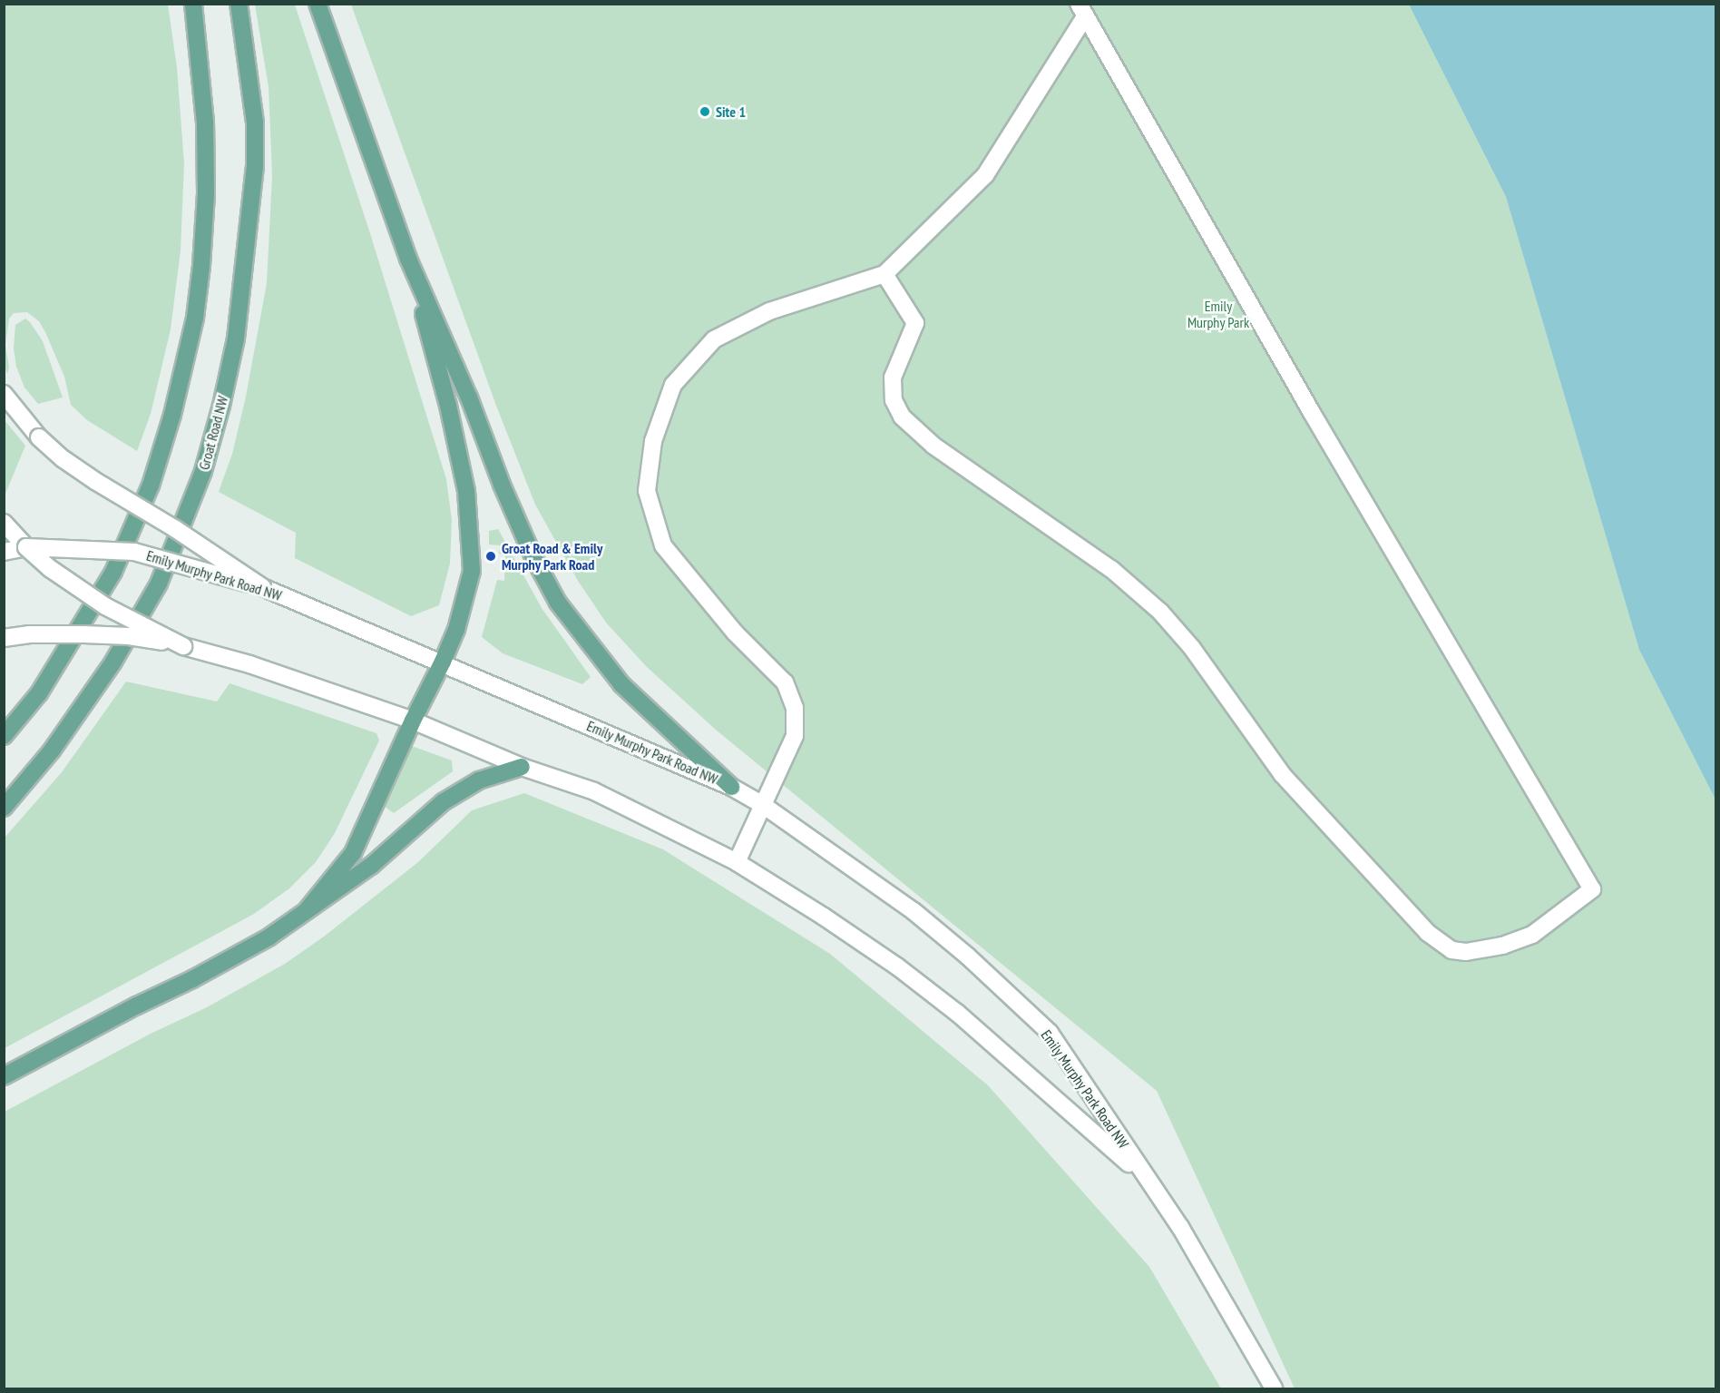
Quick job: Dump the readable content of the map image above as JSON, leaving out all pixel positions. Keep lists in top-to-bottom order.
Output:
{
  "streets": {
    "main road": ["Groat Road NW"],
    "street": ["Emily Murphy Park Road NW"]
  },
  "parks": ["Emily Murphy Park"],
  "places": ["Site 1", "Groat Road & Emily Murphy Park Road"]
}
